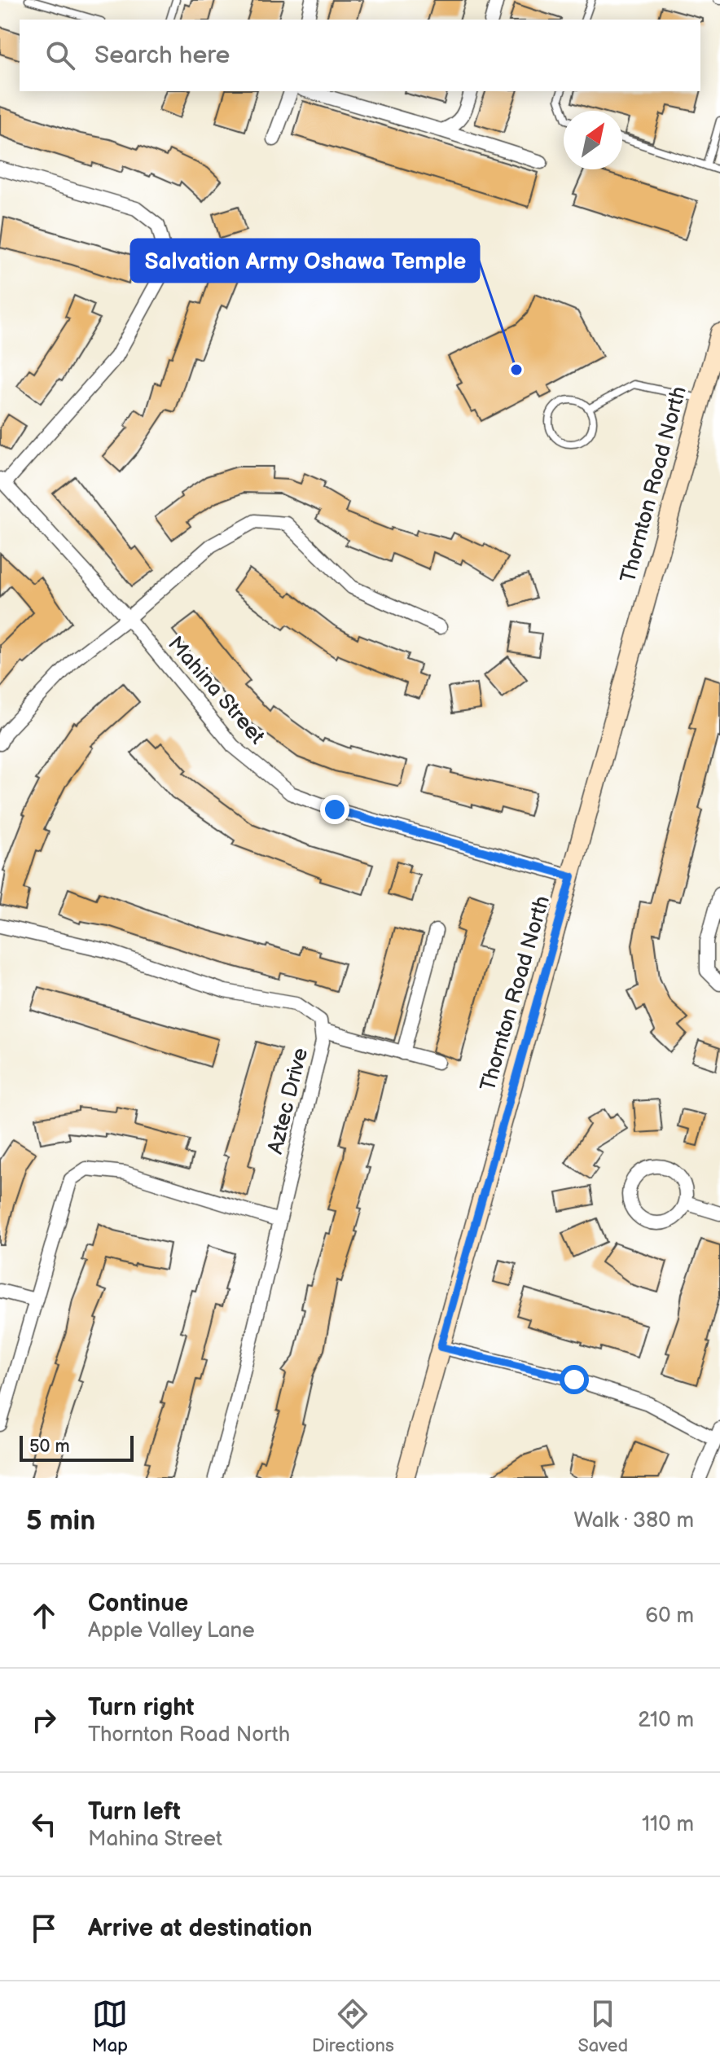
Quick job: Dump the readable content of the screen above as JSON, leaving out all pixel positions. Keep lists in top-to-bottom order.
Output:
{
  "streets": {
    "main road": ["Thornton Road North"],
    "street": ["Mahina Street", "Aztec Drive"]
  },
  "crossings": [
    ["Thornton Road North", "Mahina Street"]
  ],
  "places": ["Salvation Army Oshawa Temple"],
  "scale_bar": "50 m",
  "north": "top right",
  "page": {
    "search": "Search here",
    "scale": "50 m",
    "heading": ["5 min", "Walk · 380 m"],
    "list": [
      ["Continue", "Apple Valley Lane", "60 m"],
      ["Turn right", "Thornton Road North", "210 m"],
      ["Turn left", "Mahina Street", "110 m"],
      "Arrive at destination"
    ],
    "nav": ["Map", "Directions", "Saved"]
  }
}
